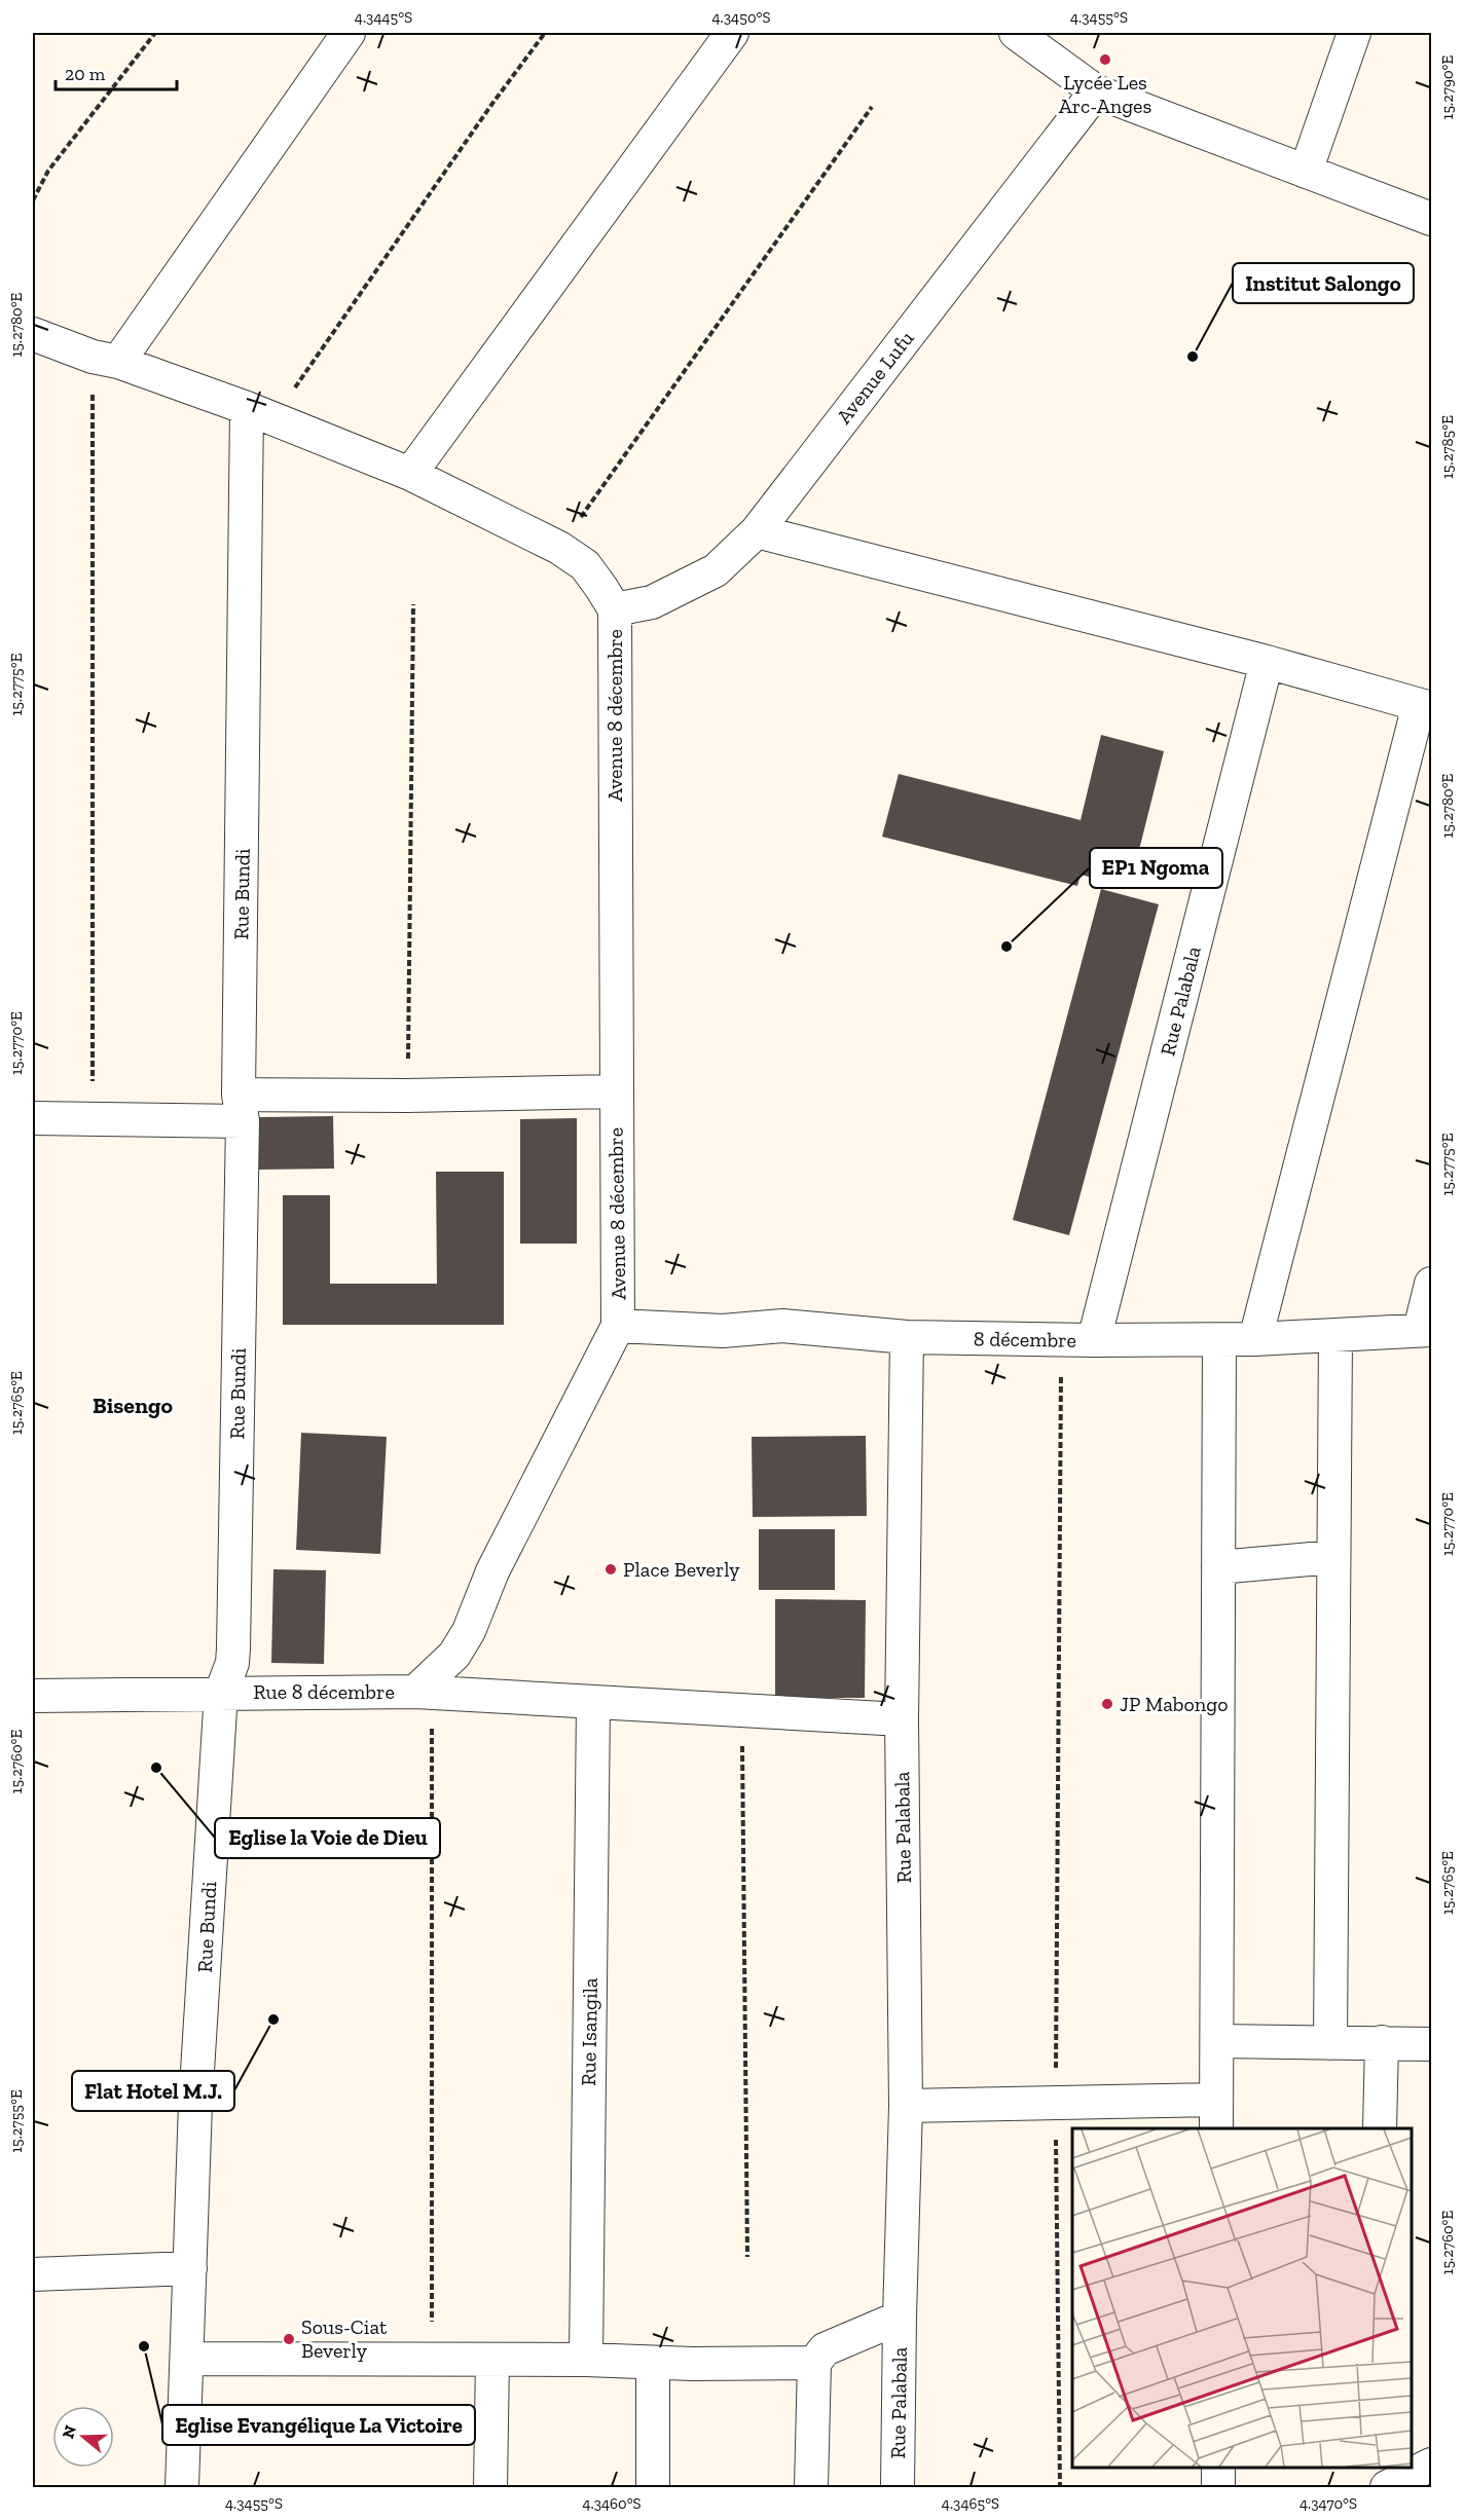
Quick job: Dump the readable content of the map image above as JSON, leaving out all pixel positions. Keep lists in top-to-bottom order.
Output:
{
  "streets": {
    "street": [
      "Avenue Lufu",
      "Avenue 8 décembre",
      "Rue Bundi",
      "Rue Palabala",
      "8 décembre",
      "Rue 8 décembre",
      "Rue Isangila"
    ]
  },
  "crossings": [
    ["Avenue Lufu", "Avenue 8 décembre"],
    ["Avenue 8 décembre", "Rue Bundi"],
    ["Avenue 8 décembre", "8 décembre"],
    ["Avenue 8 décembre", "Rue 8 décembre"],
    ["Rue Bundi", "Rue 8 décembre"],
    ["Rue Palabala", "8 décembre"],
    ["8 décembre", "Rue 8 décembre"]
  ],
  "districts": ["Bisengo"],
  "places": [
    "Lycée Les Arc-Anges",
    "Institut Salongo",
    "EP1 Ngoma",
    "Place Beverly",
    "JP Mabongo",
    "Eglise la Voie de Dieu",
    "Flat Hotel M.J.",
    "Sous-Ciat Beverly",
    "Eglise Evangélique La Victoire"
  ],
  "scale_bar": "20 m",
  "north": "left",
  "coordinates": [
    "4.3445°S",
    "4.3450°S",
    "4.3455°S",
    "15.2790°E",
    "15.2780°E",
    "15.2785°E",
    "15.2775°E",
    "15.2770°E",
    "15.2765°E",
    "15.2760°E",
    "15.2755°E",
    "4.3460°S",
    "4.3465°S",
    "4.3470°S"
  ]
}
